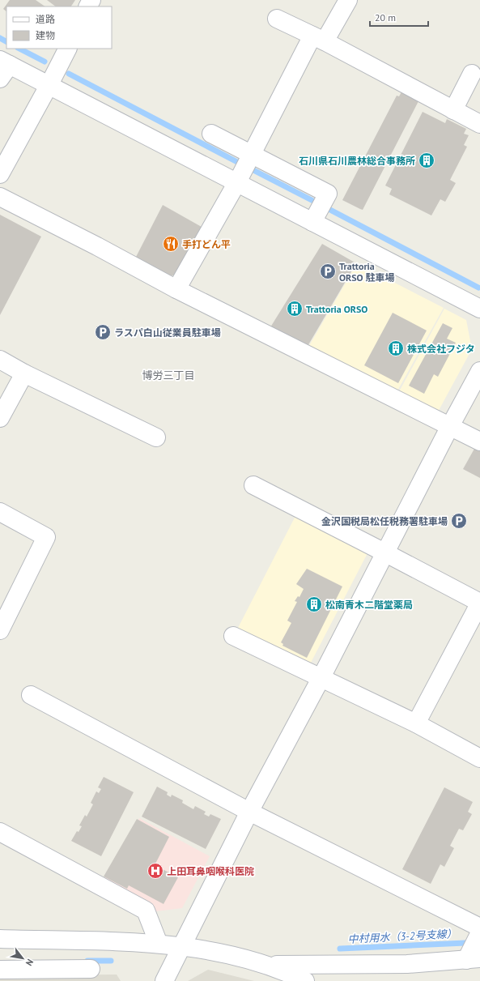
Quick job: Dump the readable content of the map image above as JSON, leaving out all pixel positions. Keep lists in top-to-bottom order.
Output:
{
  "districts": ["博労三丁目"],
  "water": ["中村用水（3-2号支線）"],
  "places": {
    "building": [
      "石川県石川農林総合事務所",
      "Trattoria ORSO",
      "株式会社フジタ",
      "松南青木二階堂薬局"
    ],
    "restaurant": ["手打どん平"],
    "parking": ["Trattoria ORSO 駐車場", "ラスパ白山従業員駐車場", "金沢国税局松任税務署駐車場"],
    "hospital": ["上田耳鼻咽喉科医院"]
  },
  "legend": ["道路", "建物"],
  "scale_bar": "20 m",
  "north": "bottom right"
}
